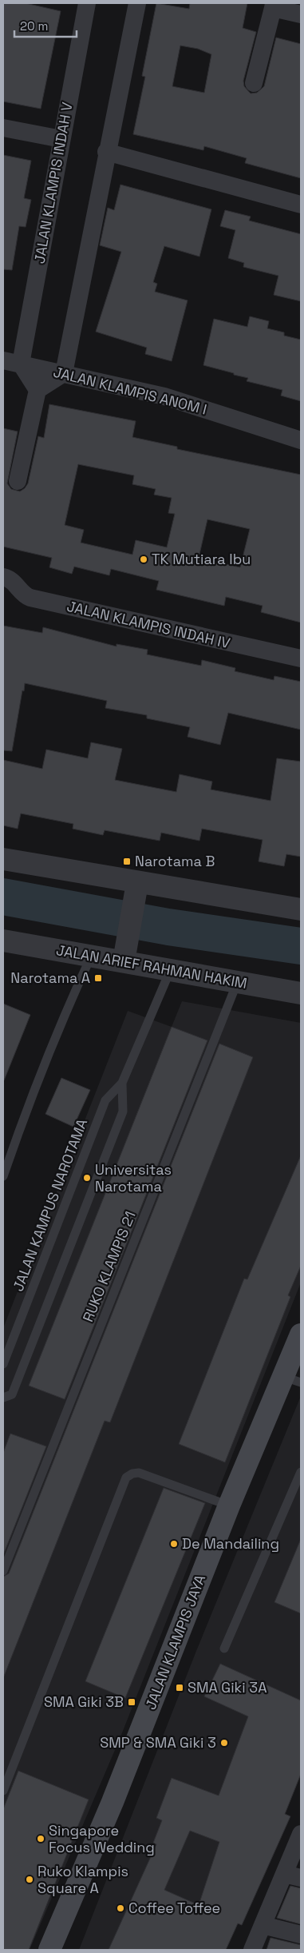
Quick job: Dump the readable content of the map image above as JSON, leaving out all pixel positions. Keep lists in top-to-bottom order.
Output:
{
  "streets": {
    "main road": ["JALAN KLAMPIS JAYA"],
    "street": [
      "JALAN KLAMPIS INDAH V",
      "JALAN KLAMPIS ANOM I",
      "JALAN KLAMPIS INDAH IV",
      "JALAN ARIEF RAHMAN HAKIM"
    ],
    "lane": ["JALAN KAMPUS NAROTAMA", "RUKO KLAMPIS 21"]
  },
  "crossings": [
    ["JALAN KLAMPIS INDAH V", "JALAN KLAMPIS ANOM I"],
    ["JALAN ARIEF RAHMAN HAKIM", "JALAN KAMPUS NAROTAMA"],
    ["JALAN ARIEF RAHMAN HAKIM", "RUKO KLAMPIS 21"]
  ],
  "places": {
    "other": [
      "TK Mutiara Ibu",
      "Universitas Narotama",
      "De Mandailing",
      "SMP & SMA Giki 3",
      "Singapore Focus Wedding",
      "Ruko Klampis Square A",
      "Coffee Toffee"
    ],
    "transit": [
      "Narotama B",
      "Narotama A",
      "SMA Giki 3A",
      "SMA Giki 3B"
    ]
  },
  "scale_bar": "20 m"
}
